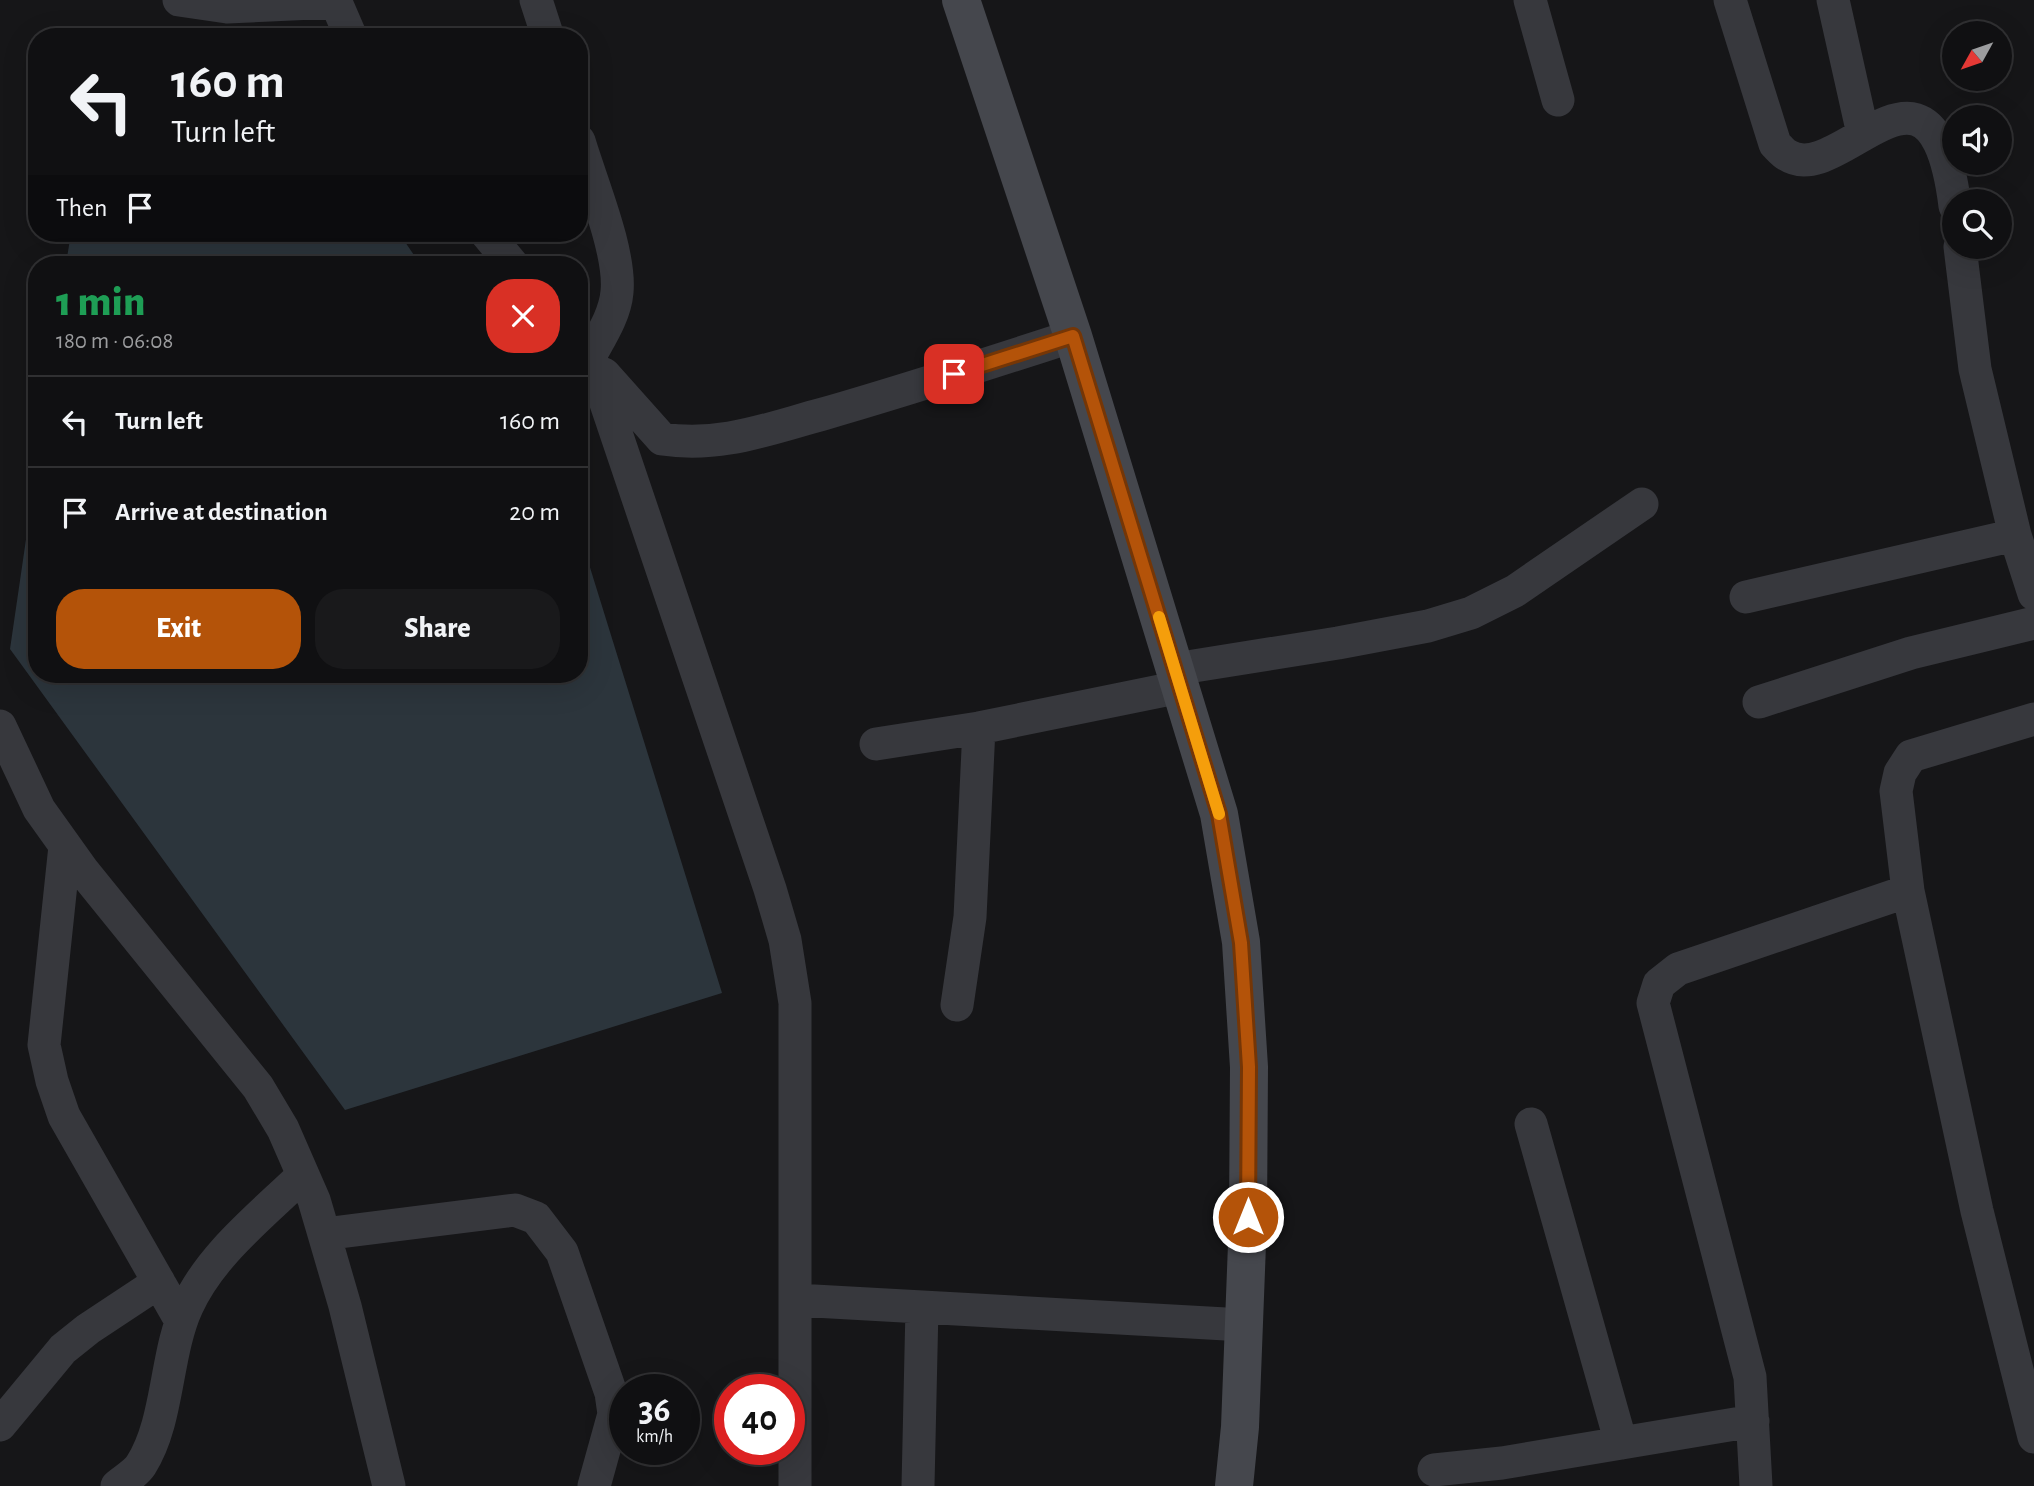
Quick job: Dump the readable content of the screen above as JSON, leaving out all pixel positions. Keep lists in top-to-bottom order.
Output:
{
  "north": "bottom left",
  "page": {
    "turn": ["160 m", "Turn left"],
    "then": "Then",
    "heading": ["1 min", "180 m · 06:08"],
    "list": [
      {
        "name": "Turn left",
        "value": "160 m"
      },
      {
        "name": "Arrive at destination",
        "value": "20 m"
      }
    ],
    "buttons": ["Exit", "Share"],
    "speed": "36 km/h",
    "limit": "40"
  }
}
